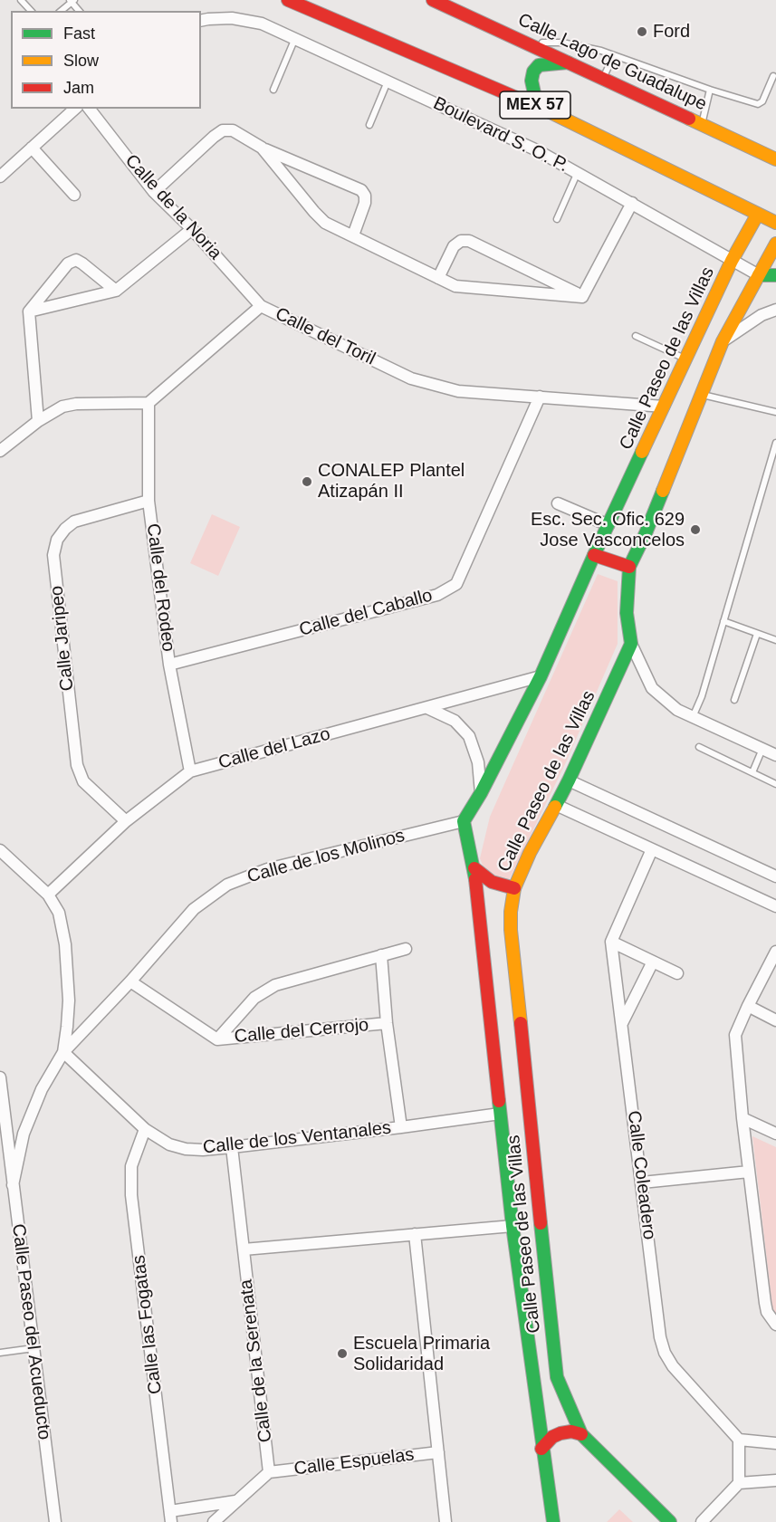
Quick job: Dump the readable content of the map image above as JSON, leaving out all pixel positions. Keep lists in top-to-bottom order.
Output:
{
  "streets": {
    "street": [
      "Calle Lago de Guadalupe",
      "MEX 57",
      "Boulevard S. O. P.",
      "Calle de la Noria",
      "Calle del Toril",
      "Calle Paseo de las Villas",
      "Calle del Rodeo",
      "Calle del Caballo",
      "Calle Jaripeo",
      "Calle del Lazo",
      "Calle de los Molinos",
      "Calle del Cerrojo",
      "Calle de los Ventanales",
      "Calle Coleadero",
      "Calle las Fogatas",
      "Calle Paseo del Acueducto",
      "Calle de la Serenata",
      "Calle Espuelas"
    ]
  },
  "crossings": [
    ["MEX 57", "Calle Paseo de las Villas"],
    ["Boulevard S. O. P.", "Calle Paseo de las Villas"],
    ["Calle de la Noria", "Calle del Toril"],
    ["Calle del Toril", "Calle Paseo de las Villas"],
    ["Calle del Toril", "Calle del Rodeo"],
    ["Calle del Toril", "Calle del Caballo"],
    ["Calle Paseo de las Villas", "Calle del Lazo"],
    ["Calle Paseo de las Villas", "Calle de los Molinos"],
    ["Calle Paseo de las Villas", "Calle de los Ventanales"],
    ["Calle del Rodeo", "Calle del Caballo"],
    ["Calle del Rodeo", "Calle Jaripeo"],
    ["Calle del Rodeo", "Calle del Lazo"],
    ["Calle Jaripeo", "Calle del Lazo"],
    ["Calle del Lazo", "Calle de los Molinos"],
    ["Calle de los Molinos", "Calle del Cerrojo"],
    ["Calle de los Molinos", "Calle de los Ventanales"],
    ["Calle de los Molinos", "Calle Paseo del Acueducto"],
    ["Calle del Cerrojo", "Calle de los Ventanales"],
    ["Calle de los Ventanales", "Calle las Fogatas"],
    ["Calle de los Ventanales", "Calle de la Serenata"],
    ["Calle de la Serenata", "Calle Espuelas"]
  ],
  "places": [
    "Ford",
    "CONALEP Plantel Atizapán II",
    "Esc. Sec. Ofic. 629 Jose Vasconcelos",
    "Escuela Primaria Solidaridad"
  ],
  "legend": ["Fast", "Slow", "Jam"]
}
